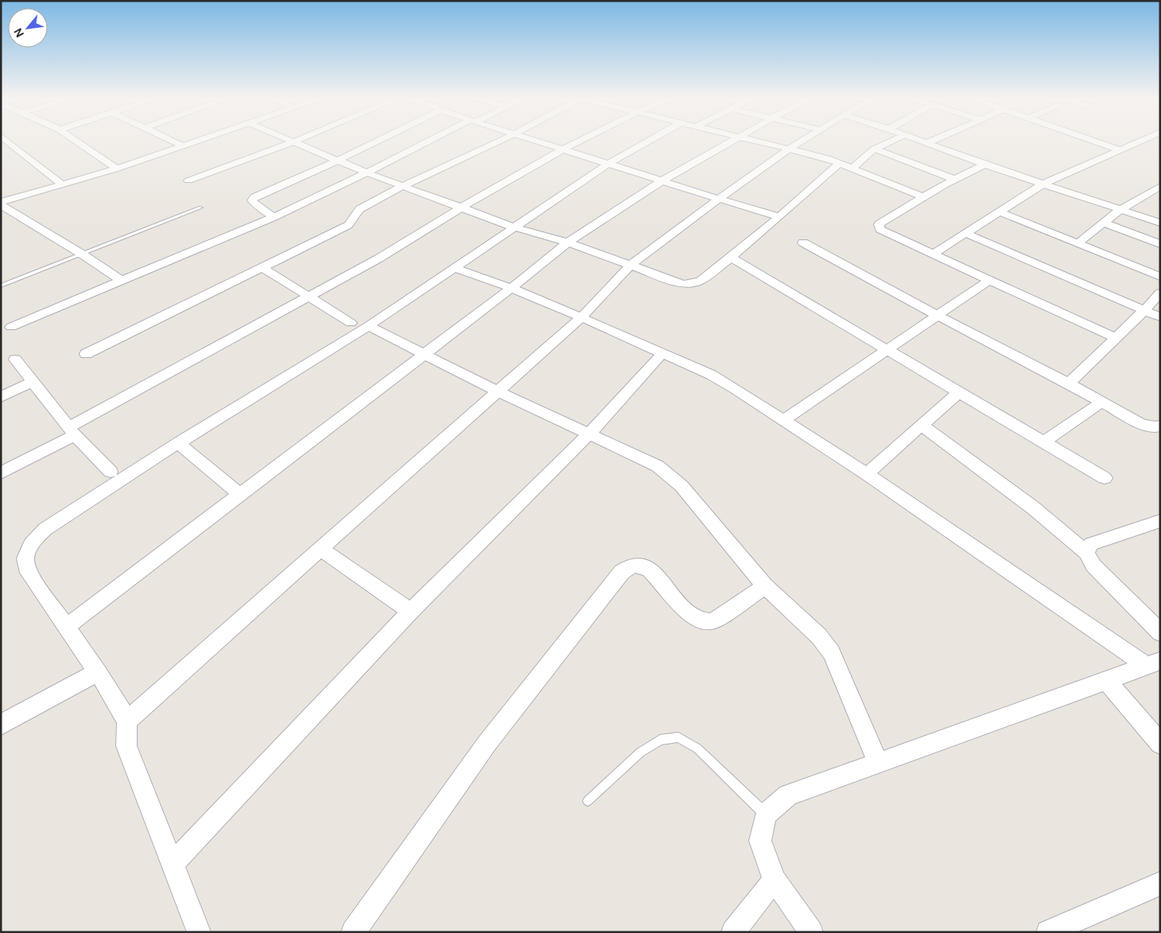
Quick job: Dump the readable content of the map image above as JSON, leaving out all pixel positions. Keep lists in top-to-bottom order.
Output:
{
  "north": "bottom left"
}
